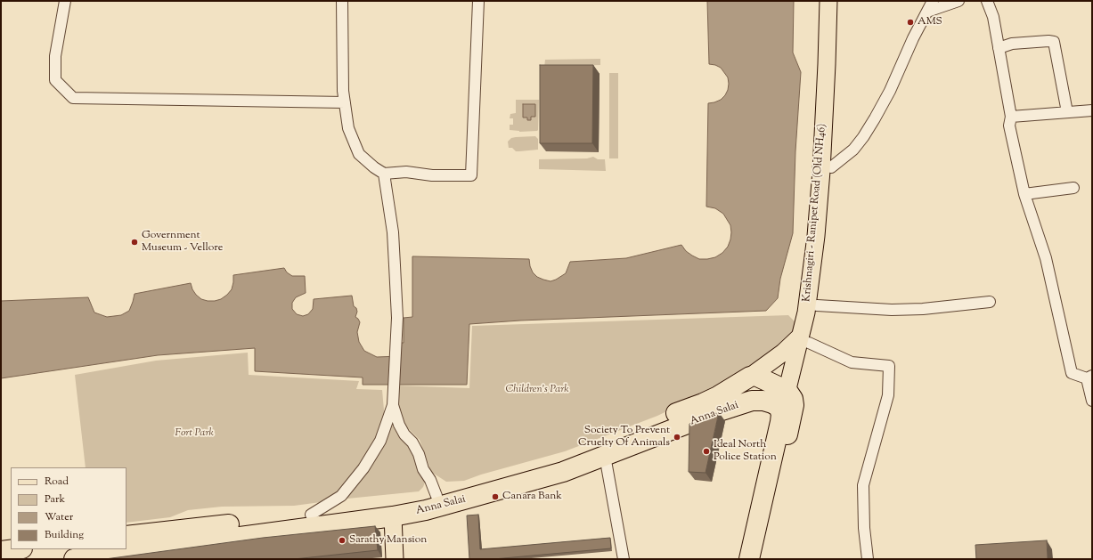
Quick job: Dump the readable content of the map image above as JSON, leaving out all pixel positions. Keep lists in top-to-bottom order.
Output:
{
  "streets": {
    "highway": ["Anna Salai"],
    "main road": ["Krishnagiri - Ranipet Road (Old NH46)"]
  },
  "crossings": [
    ["Krishnagiri - Ranipet Road (Old NH46)", "Anna Salai"]
  ],
  "parks": ["Children's Park", "Fort Park"],
  "places": [
    "AMS",
    "Government Museum - Vellore",
    "Society To Prevent Cruelty Of Animals",
    "Ideal North Police Station",
    "Canara Bank",
    "Sarathy Mansion"
  ],
  "legend": [
    "Road",
    "Park",
    "Water",
    "Building"
  ]
}
